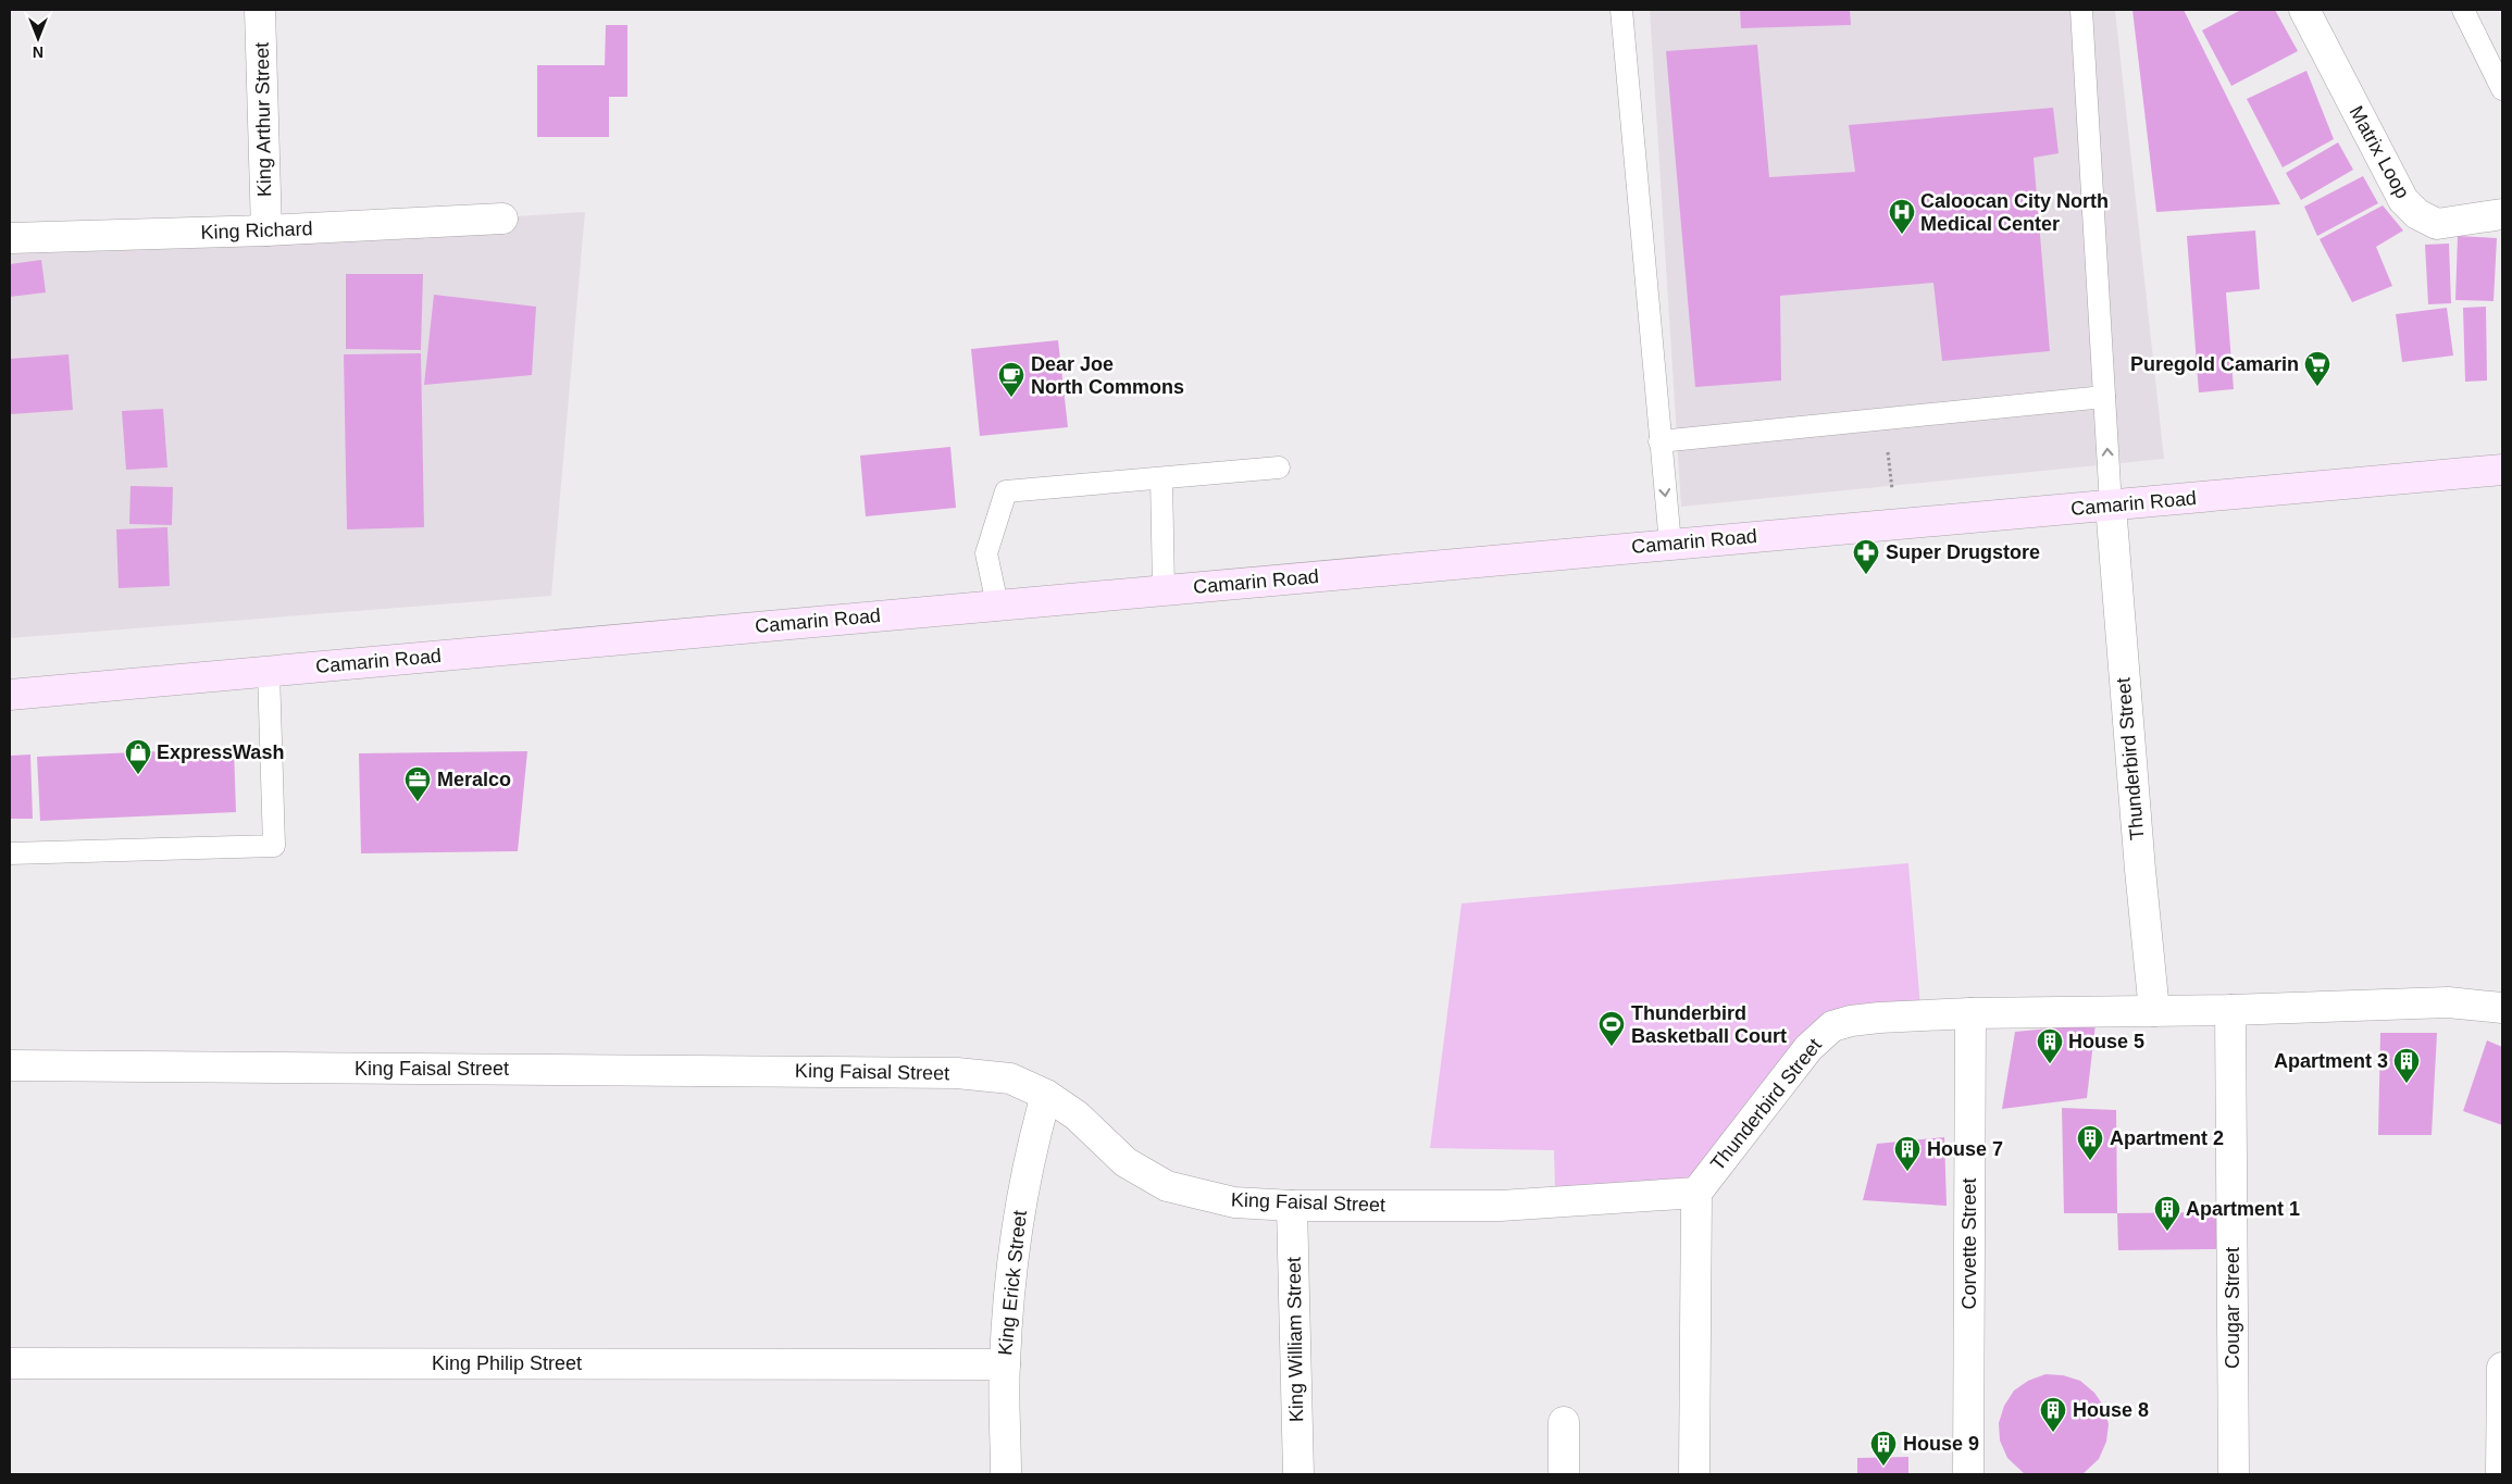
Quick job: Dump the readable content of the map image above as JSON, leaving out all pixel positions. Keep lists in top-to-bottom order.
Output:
{
  "streets": {
    "main road": ["Camarin Road"],
    "street": [
      "King Arthur Street",
      "Matrix Loop",
      "King Richard",
      "Thunderbird Street",
      "King Faisal Street",
      "Corvette Street",
      "King Erick Street",
      "Cougar Street",
      "King William Street",
      "King Philip Street"
    ]
  },
  "crossings": [
    ["King Arthur Street", "King Richard"],
    ["Camarin Road", "Thunderbird Street"],
    ["Thunderbird Street", "King Faisal Street"],
    ["Thunderbird Street", "Corvette Street"],
    ["Thunderbird Street", "Cougar Street"],
    ["King Faisal Street", "King Erick Street"],
    ["King Faisal Street", "King William Street"],
    ["King Erick Street", "King Philip Street"]
  ],
  "places": {
    "hospital": ["Caloocan City North Medical Center"],
    "supermarket": ["Puregold Camarin"],
    "cafe": ["Dear Joe North Commons"],
    "pharmacy": ["Super Drugstore"],
    "shop": ["ExpressWash"],
    "office": ["Meralco"],
    "sports": ["Thunderbird Basketball Court"],
    "building": [
      "House 5",
      "Apartment 3",
      "Apartment 2",
      "House 7",
      "Apartment 1",
      "House 8",
      "House 9"
    ]
  },
  "north": "bottom"
}
